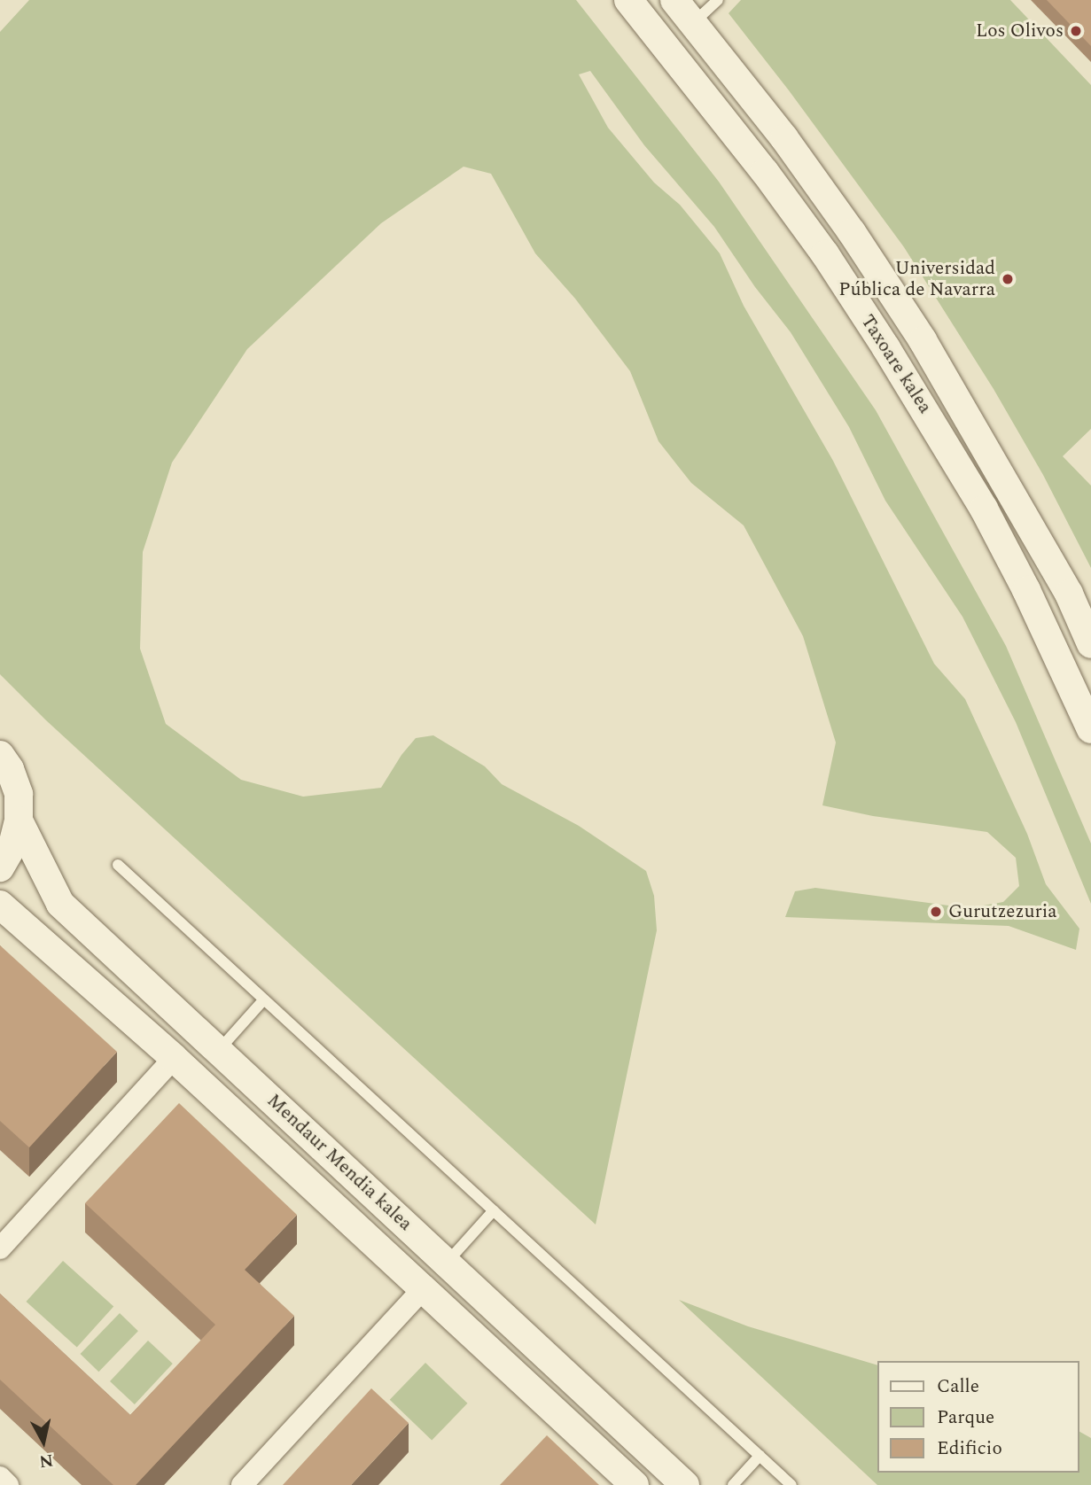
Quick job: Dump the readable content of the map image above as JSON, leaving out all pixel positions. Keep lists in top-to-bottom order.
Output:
{
  "streets": {
    "street": ["Taxoare kalea", "Mendaur Mendia kalea"]
  },
  "places": ["Los Olivos", "Universidad Pública de Navarra", "Gurutzezuria"],
  "legend": ["Calle", "Parque", "Edificio"],
  "north": "bottom"
}
